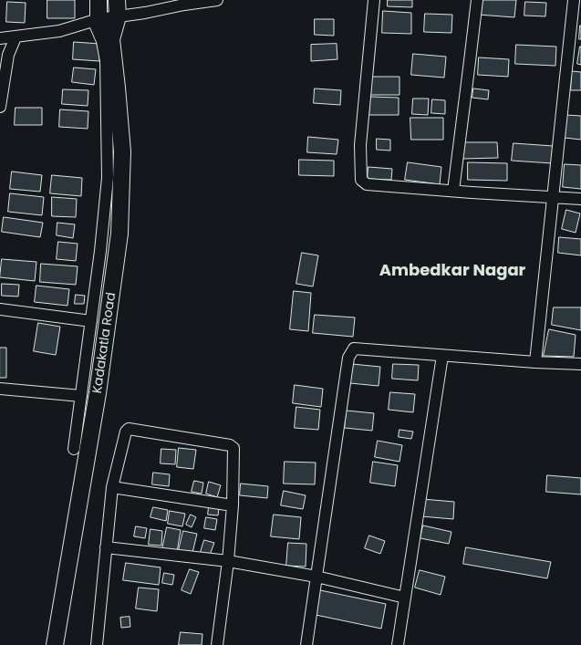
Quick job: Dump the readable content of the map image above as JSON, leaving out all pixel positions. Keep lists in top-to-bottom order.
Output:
{
  "streets": {
    "street": ["Kadakatla Road"]
  },
  "districts": ["Ambedkar Nagar"]
}
